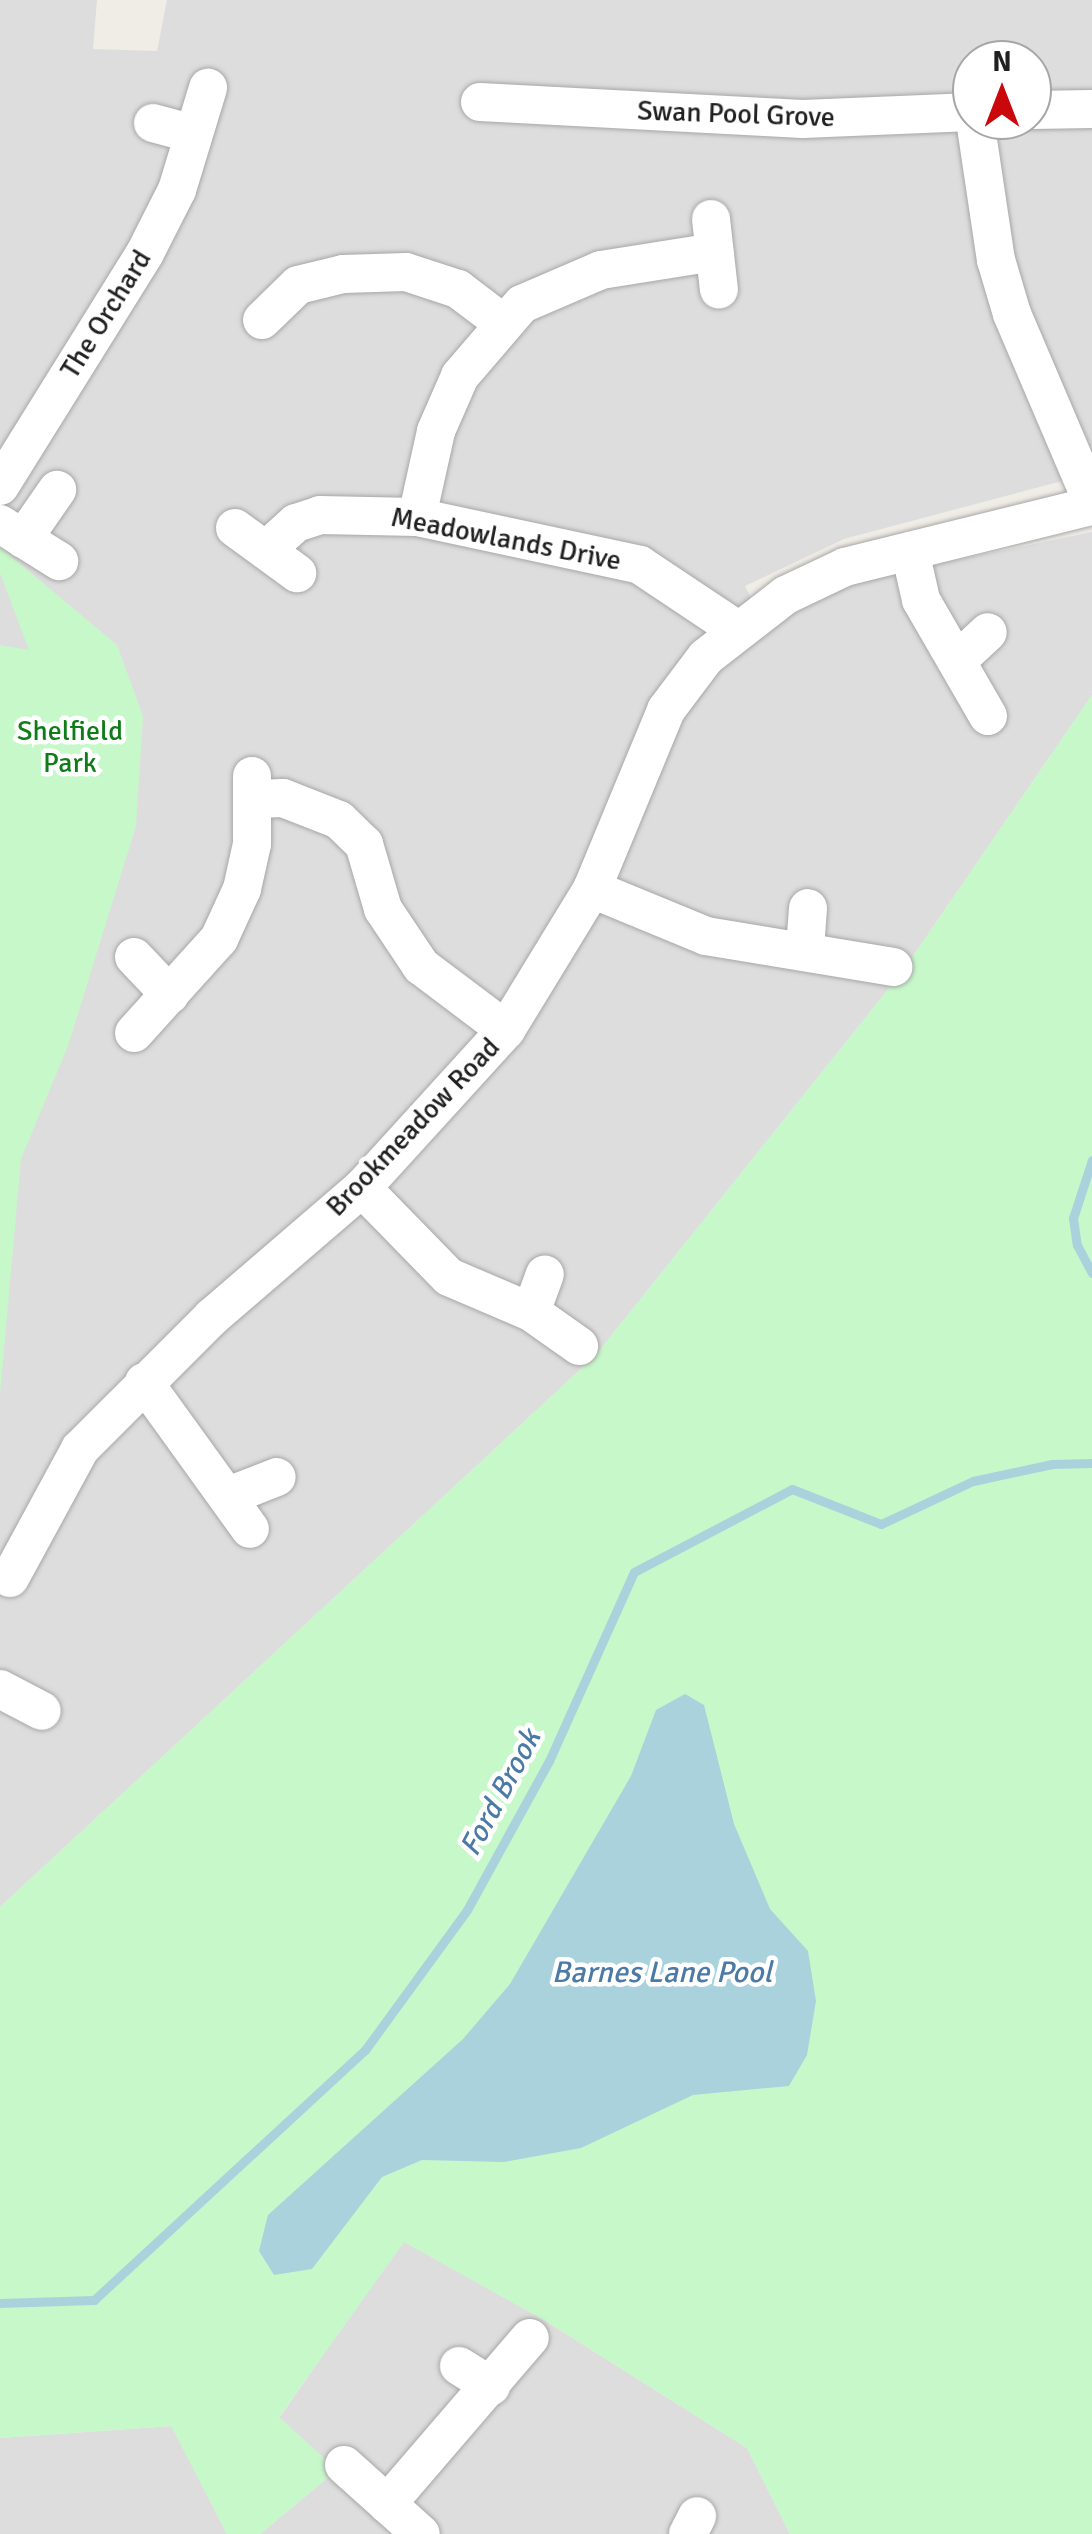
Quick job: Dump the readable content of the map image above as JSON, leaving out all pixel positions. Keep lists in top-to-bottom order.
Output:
{
  "streets": {
    "street": [
      "Swan Pool Grove",
      "The Orchard",
      "Meadowlands Drive",
      "Brookmeadow Road"
    ]
  },
  "crossings": [
    ["Meadowlands Drive", "Brookmeadow Road"]
  ],
  "water": ["Ford Brook", "Barnes Lane Pool"],
  "parks": ["Shelfield Park"],
  "north": "top"
}
